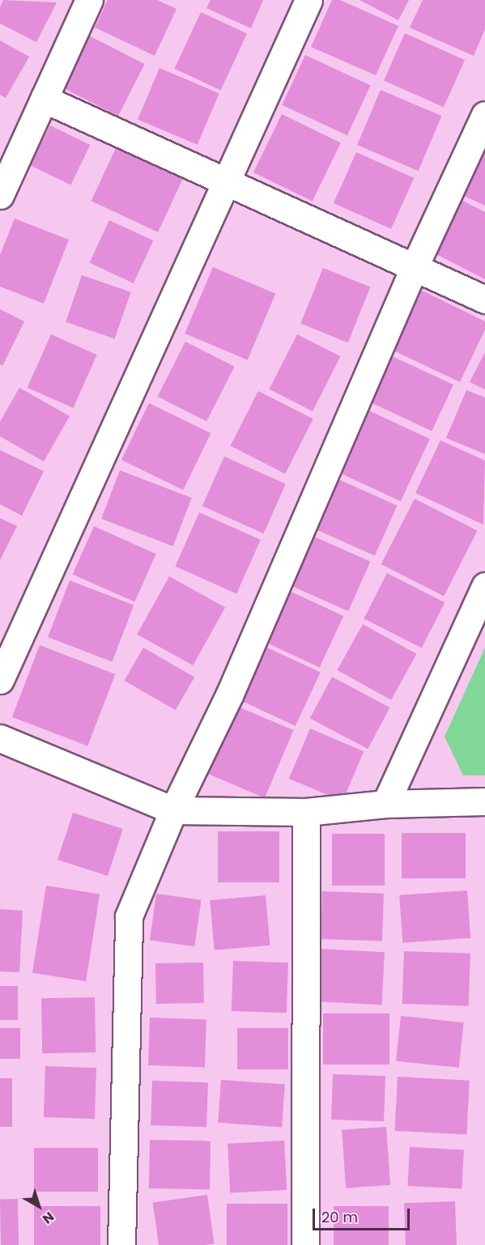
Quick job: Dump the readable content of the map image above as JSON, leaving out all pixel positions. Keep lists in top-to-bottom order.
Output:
{
  "scale_bar": "20 m",
  "north": "bottom right"
}
